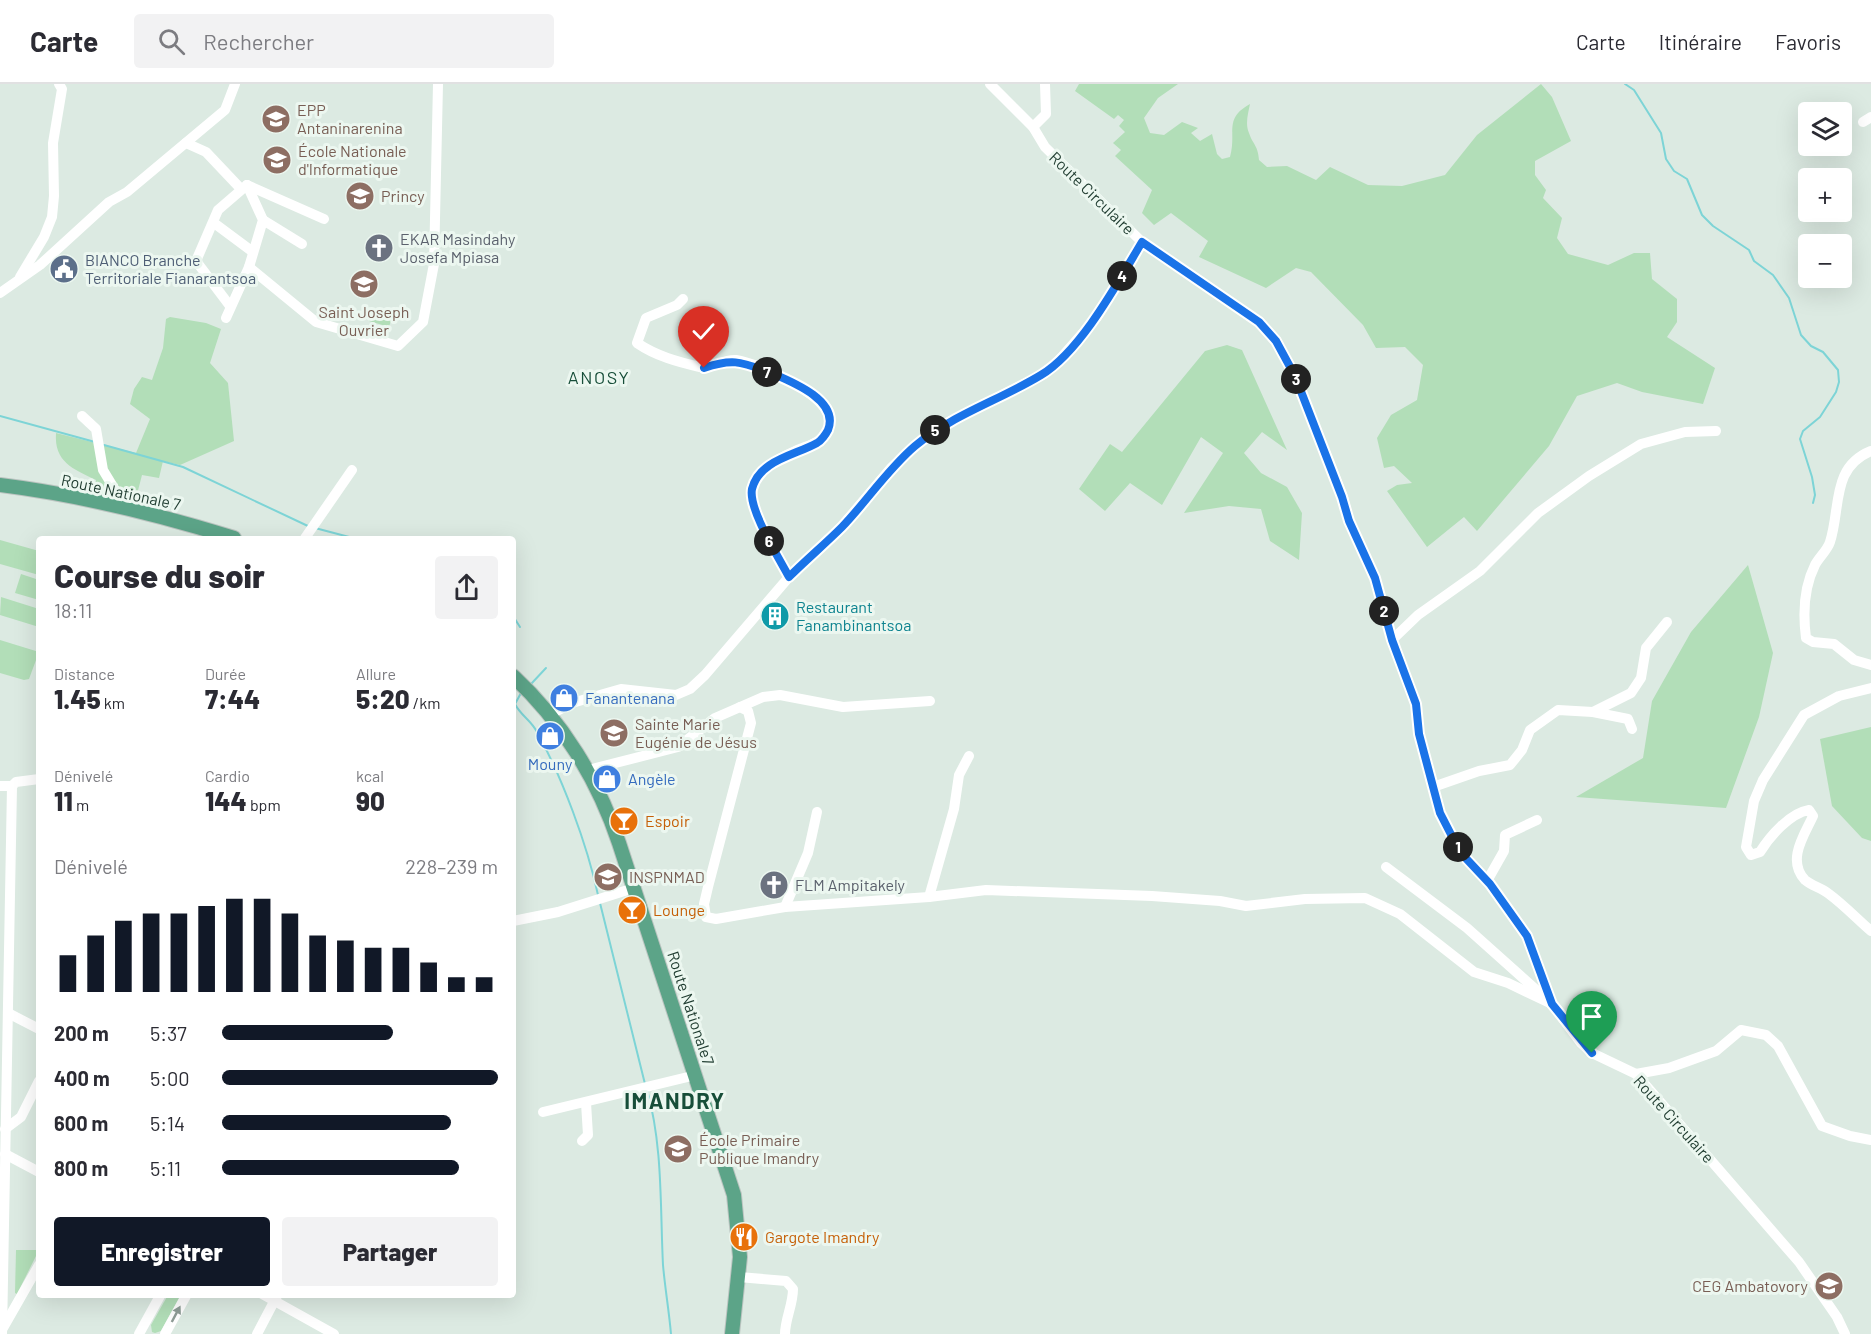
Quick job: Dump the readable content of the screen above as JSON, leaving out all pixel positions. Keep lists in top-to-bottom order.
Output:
{
  "streets": {
    "main road": ["Route Nationale 7", "Route Nationale7"],
    "street": ["Route Circulaire"]
  },
  "districts": ["ANOSY", "IMANDRY"],
  "places": {
    "school or university": [
      "EPP Antaninarenina",
      "École Nationale d'Informatique",
      "Princy",
      "Saint Joseph Ouvrier",
      "Sainte Marie Eugénie de Jésus",
      "INSPNMAD",
      "École Primaire Publique Imandry",
      "CEG Ambatovory"
    ],
    "church": ["EKAR Masindahy Josefa Mpiasa", "FLM Ampitakely"],
    "public building": ["BIANCO Branche Territoriale Fianarantsoa"],
    "building": ["Restaurant Fanambinantsoa"],
    "shop": ["Fanantenana", "Mouny", "Angèle"],
    "bar": ["Espoir", "Lounge"],
    "restaurant": ["Gargote Imandry"]
  },
  "page": {
    "header": "Carte",
    "search": "Rechercher",
    "nav": ["Carte", "Itinéraire", "Favoris"],
    "map_buttons": ["+", "−"],
    "pins": [
      "4",
      "7",
      "3",
      "5",
      "6",
      "2",
      "1"
    ],
    "heading": ["Course du soir", "18:11"],
    "stats": [
      ["Distance", "1.45 km"],
      ["Durée", "7:44"],
      ["Allure", "5:20 /km"],
      ["Dénivelé", "11 m"],
      ["Cardio", "144 bpm"],
      ["kcal", "90"]
    ],
    "chart": ["Dénivelé", "228–239 m"],
    "list": [
      {
        "name": "200 m",
        "note": "5:37"
      },
      {
        "name": "400 m",
        "note": "5:00"
      },
      {
        "name": "600 m",
        "note": "5:14"
      },
      {
        "name": "800 m",
        "note": "5:11"
      }
    ],
    "buttons": ["Enregistrer", "Partager"]
  }
}
